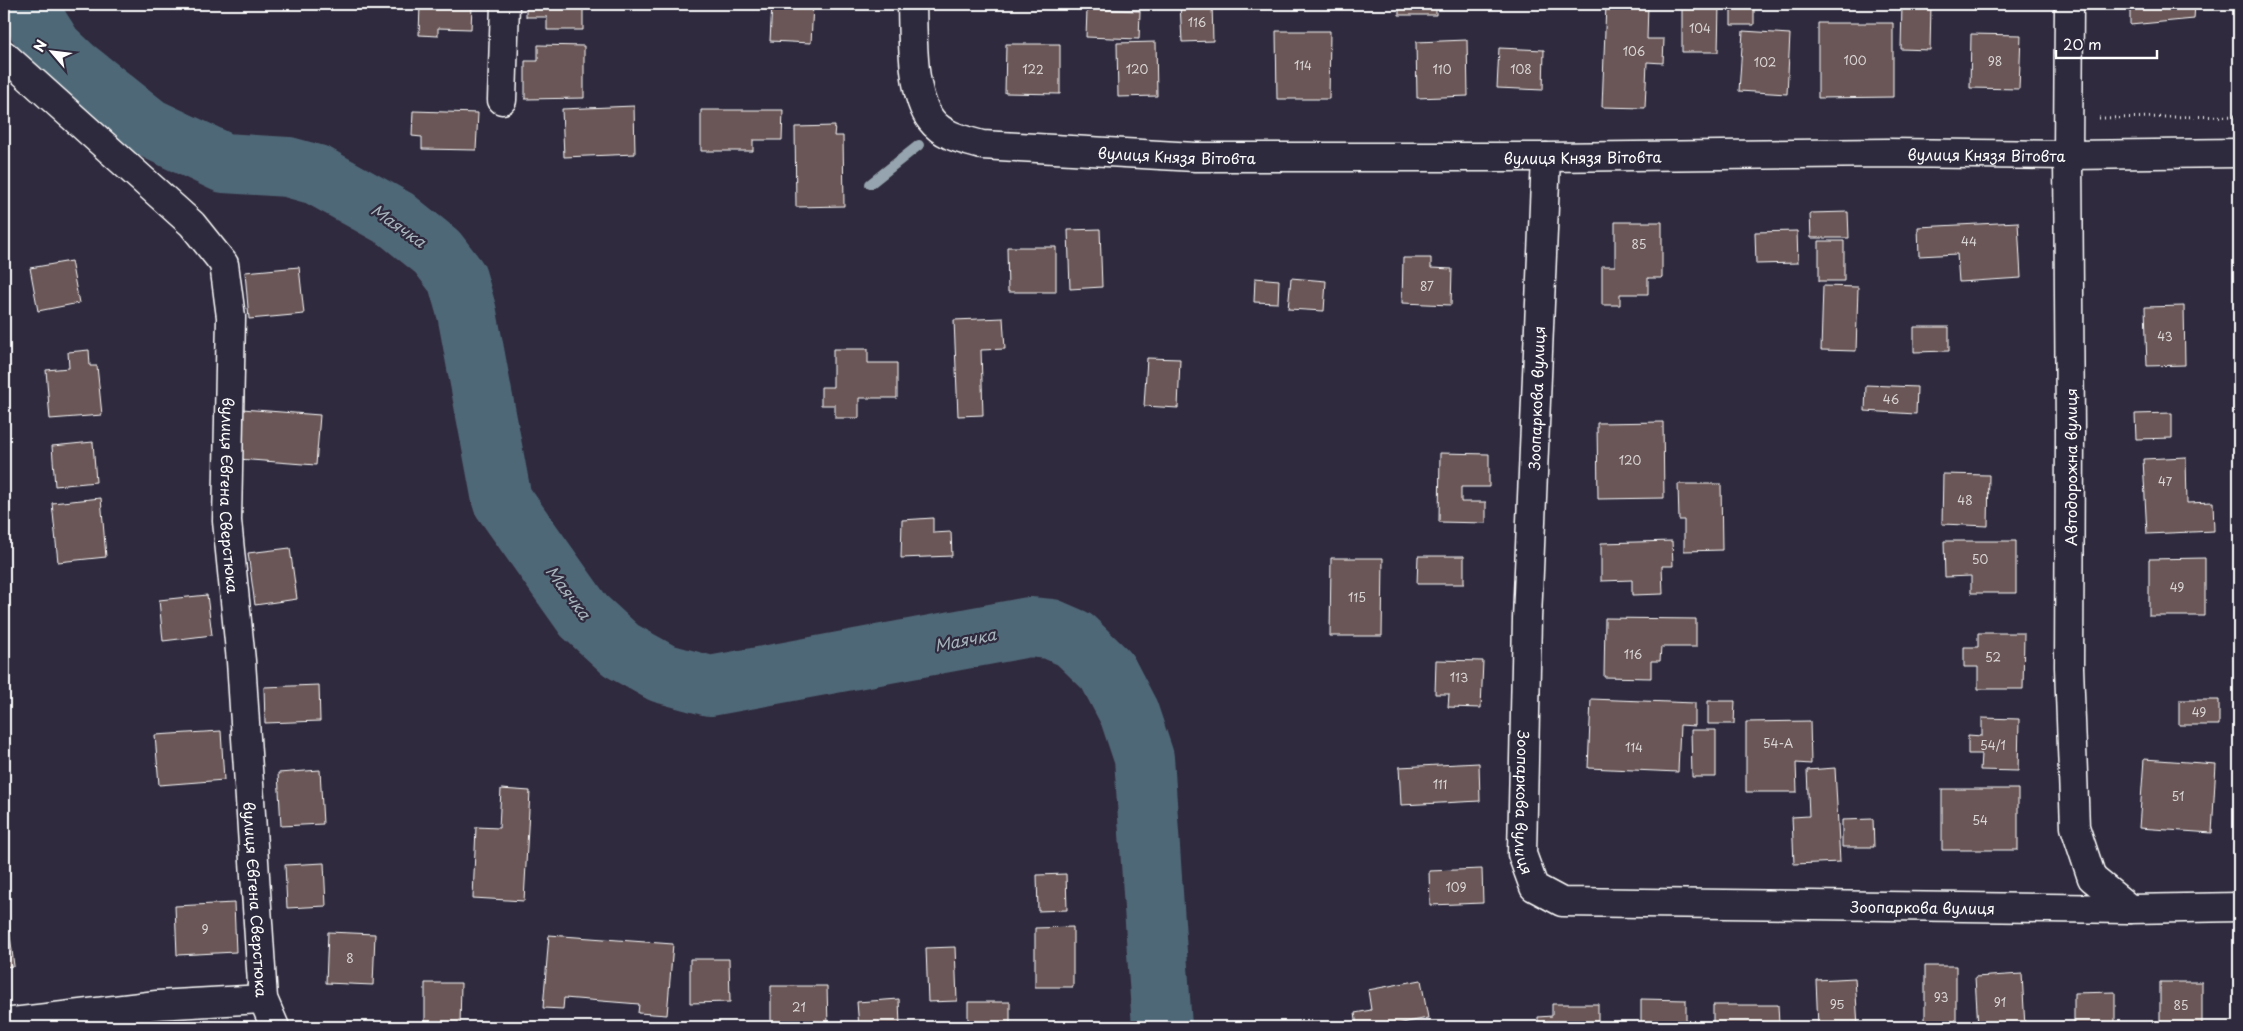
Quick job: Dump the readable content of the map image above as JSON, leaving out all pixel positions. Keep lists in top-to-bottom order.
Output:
{
  "streets": {
    "street": [
      "вулиця Князя Вітовта",
      "Зоопаркова вулиця",
      "Автодорожна вулиця",
      "вулиця Євгена Сверстюка"
    ]
  },
  "crossings": [
    ["вулиця Князя Вітовта", "Зоопаркова вулиця"],
    ["вулиця Князя Вітовта", "Автодорожна вулиця"],
    ["Зоопаркова вулиця", "Автодорожна вулиця"]
  ],
  "water": ["Маячка"],
  "house_numbers": [
    "116",
    "104",
    "106",
    "100",
    "98",
    "102",
    "114",
    "122",
    "120",
    "110",
    "108",
    "44",
    "85",
    "87",
    "43",
    "46",
    "120",
    "47",
    "48",
    "50",
    "49",
    "115",
    "116",
    "52",
    "113",
    "49",
    "54-А",
    "54/1",
    "114",
    "111",
    "51",
    "54",
    "109",
    "9",
    "8",
    "93",
    "91",
    "95",
    "85",
    "21"
  ],
  "scale_bar": "20 m",
  "north": "top left"
}
